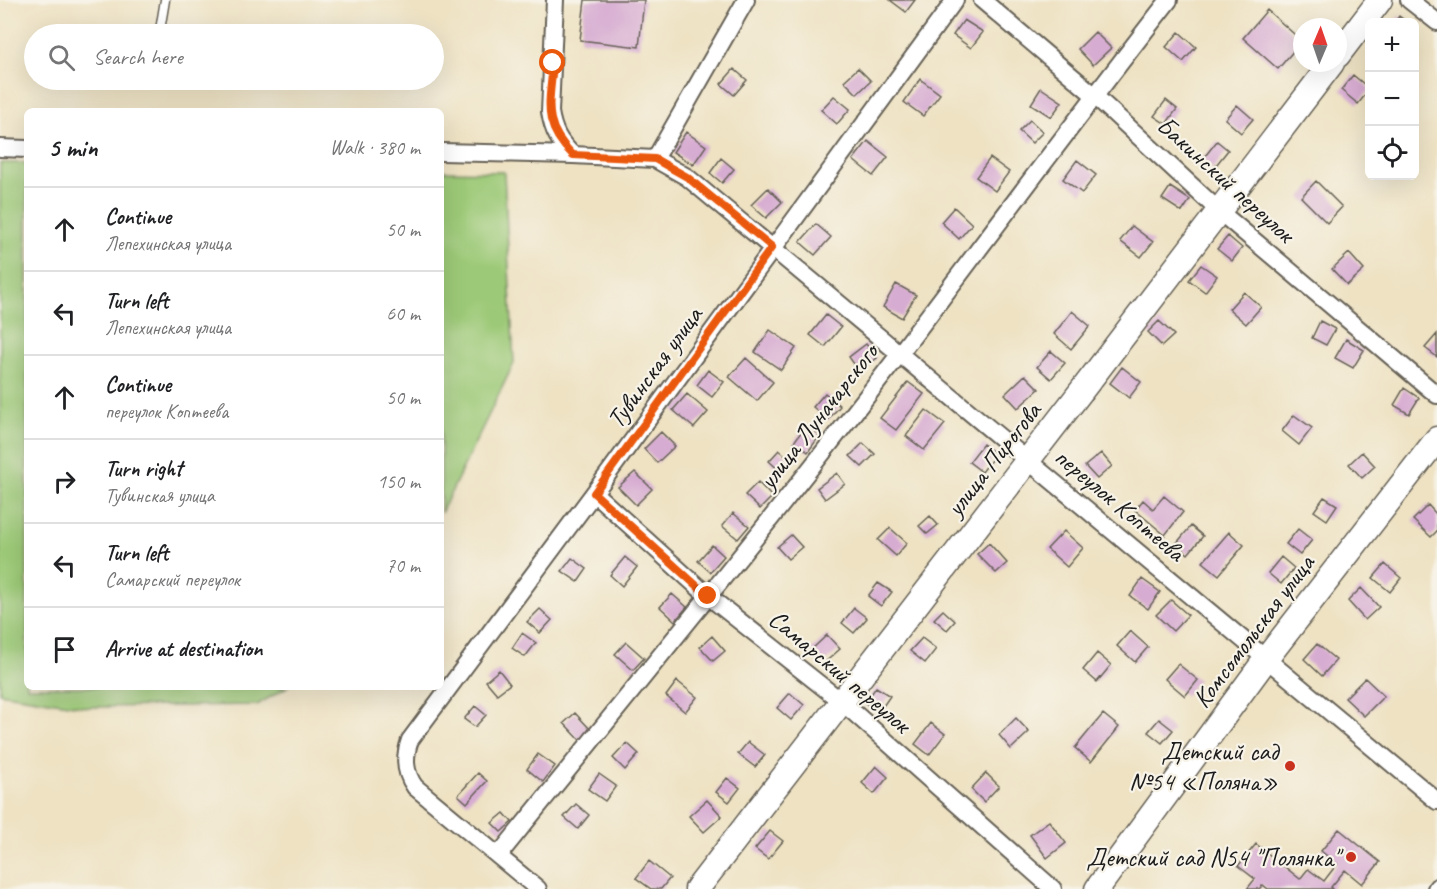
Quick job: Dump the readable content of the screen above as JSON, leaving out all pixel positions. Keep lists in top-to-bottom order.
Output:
{
  "streets": {
    "main road": ["улица Пирогова", "Комсомольская улица"],
    "street": [
      "Бакинский переулок",
      "Тувинская улица",
      "улица Луначарского",
      "переулок Коптеева",
      "Самарский переулок"
    ]
  },
  "crossings": [
    ["Бакинский переулок", "улица Луначарского"],
    ["Бакинский переулок", "улица Пирогова"],
    ["Тувинская улица", "улица Луначарского"],
    ["Тувинская улица", "переулок Коптеева"],
    ["Тувинская улица", "Самарский переулок"],
    ["улица Луначарского", "переулок Коптеева"],
    ["улица Луначарского", "Самарский переулок"],
    ["улица Пирогова", "переулок Коптеева"],
    ["улица Пирогова", "Самарский переулок"],
    ["переулок Коптеева", "Комсомольская улица"]
  ],
  "places": ["Детский сад №54 «Поляна»", "Детский сад N54 \"Полянка\""],
  "north": "top",
  "page": {
    "map_buttons": ["+", "−"],
    "search": "Search here",
    "heading": ["5 min", "Walk · 380 m"],
    "list": [
      ["Continue", "Лепехинская улица", "50 m"],
      ["Turn left", "Лепехинская улица", "60 m"],
      ["Continue", "переулок Коптеева", "50 m"],
      ["Turn right", "Тувинская улица", "150 m"],
      ["Turn left", "Самарский переулок", "70 m"],
      "Arrive at destination"
    ]
  }
}
